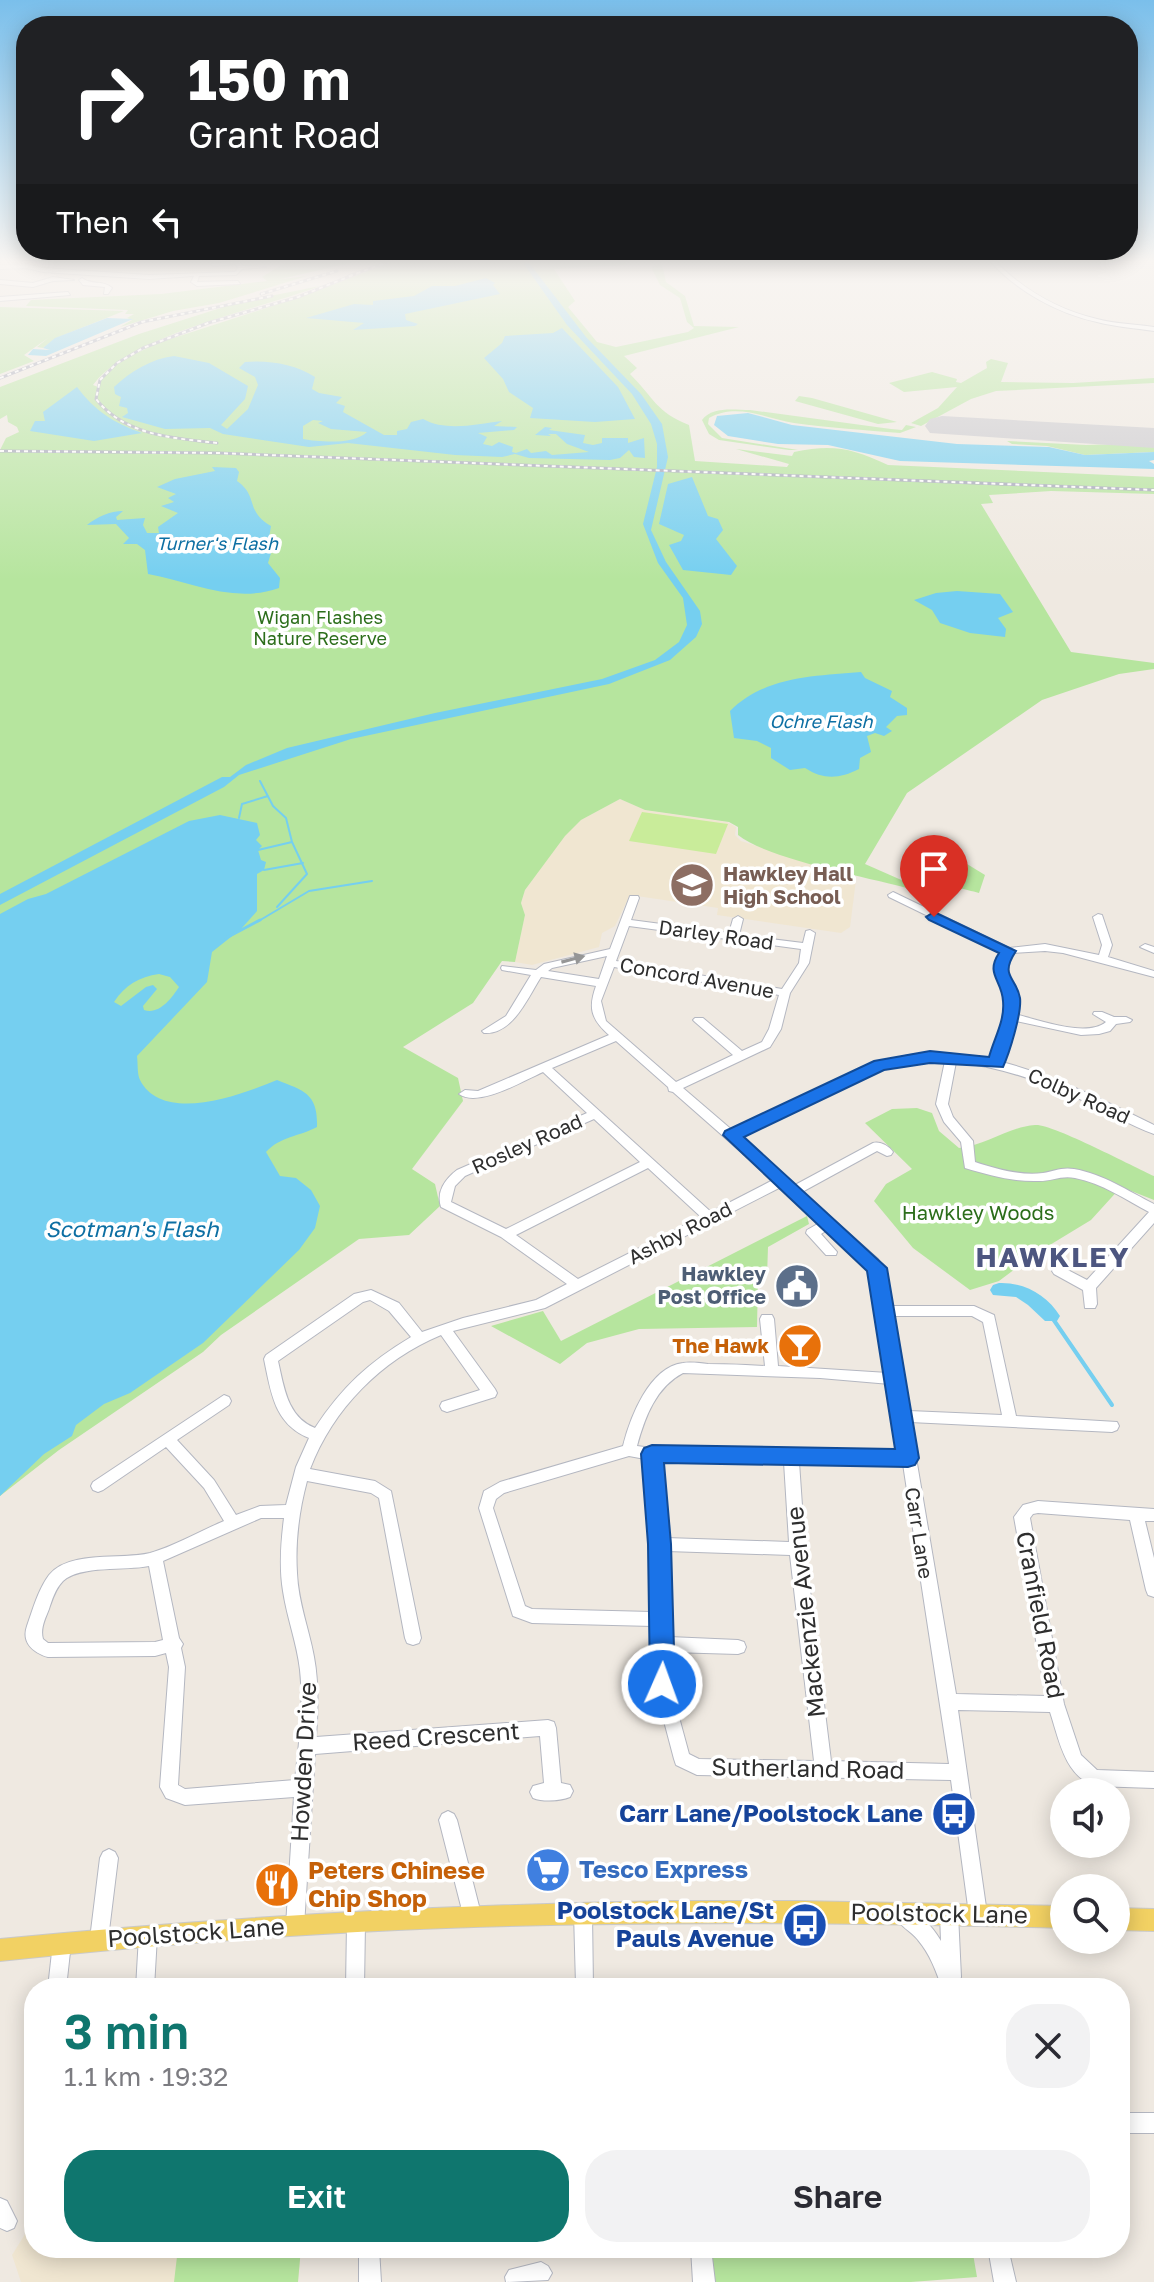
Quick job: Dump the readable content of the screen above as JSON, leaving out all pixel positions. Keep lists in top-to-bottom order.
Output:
{
  "streets": {
    "main road": ["Poolstock Lane"],
    "street": [
      "Darley Road",
      "Concord Avenue",
      "Colby Road",
      "Rosley Road",
      "Ashby Road",
      "Carr Lane",
      "Mackenzie Avenue",
      "Cranfield Road",
      "Reed Crescent",
      "Howden Drive",
      "Sutherland Road"
    ]
  },
  "crossings": [
    ["Darley Road", "Carr Lane"],
    ["Concord Avenue", "Carr Lane"],
    ["Colby Road", "Carr Lane"],
    ["Rosley Road", "Ashby Road"],
    ["Rosley Road", "Howden Drive"],
    ["Ashby Road", "Carr Lane"],
    ["Ashby Road", "Howden Drive"],
    ["Carr Lane", "Sutherland Road"],
    ["Carr Lane", "Poolstock Lane"],
    ["Mackenzie Avenue", "Sutherland Road"],
    ["Reed Crescent", "Howden Drive"],
    ["Howden Drive", "Poolstock Lane"]
  ],
  "districts": ["HAWKLEY"],
  "water": ["Turner's Flash", "Ochre Flash", "Scotman's Flash"],
  "parks": ["Wigan Flashes Nature Reserve", "Hawkley Woods"],
  "places": {
    "school or university": ["Hawkley Hall High School"],
    "public building": ["Hawkley Post Office"],
    "bar": ["The Hawk"],
    "bus stop": ["Carr Lane/Poolstock Lane", "Poolstock Lane/St Pauls Avenue"],
    "supermarket": ["Tesco Express"],
    "restaurant": ["Peters Chinese Chip Shop"]
  },
  "page": {
    "turn": ["150 m", "Grant Road"],
    "then": "Then",
    "heading": ["3 min", "1.1 km · 19:32"],
    "buttons": ["Exit", "Share"]
  }
}
